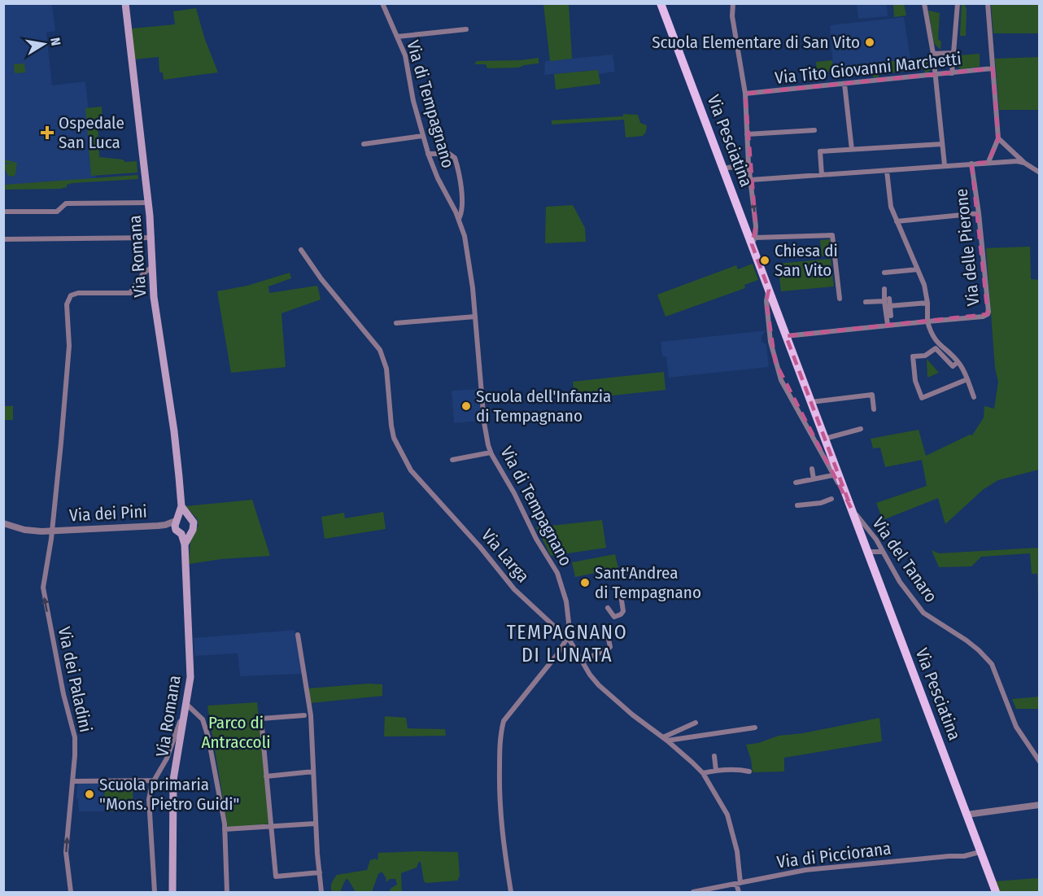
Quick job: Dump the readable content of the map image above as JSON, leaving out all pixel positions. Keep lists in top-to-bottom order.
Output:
{
  "streets": {
    "main road": ["Via Pesciatina", "Via Romana"],
    "street": [
      "Via Tito Giovanni Marchetti",
      "Via di Tempagnano",
      "Via delle Pierone",
      "Via dei Pini",
      "Via Larga",
      "Via del Tanaro",
      "Via dei Paladini",
      "Via di Picciorana"
    ]
  },
  "crossings": [
    ["Via di Tempagnano", "Via Larga"],
    ["Via Pesciatina", "Via del Tanaro"],
    ["Via Pesciatina", "Via di Picciorana"],
    ["Via Romana", "Via dei Paladini"],
    ["Via dei Pini", "Via dei Paladini"]
  ],
  "one_way": ["Via dei Paladini"],
  "districts": ["TEMPAGNANO DI LUNATA"],
  "parks": ["Parco di Antraccoli"],
  "places": {
    "other": [
      "Scuola Elementare di San Vito",
      "Chiesa di San Vito",
      "Scuola dell'Infanzia di Tempagnano",
      "Sant'Andrea di Tempagnano",
      "Scuola primaria \"Mons. Pietro Guidi\""
    ],
    "health": ["Ospedale San Luca"]
  },
  "north": "right"
}
